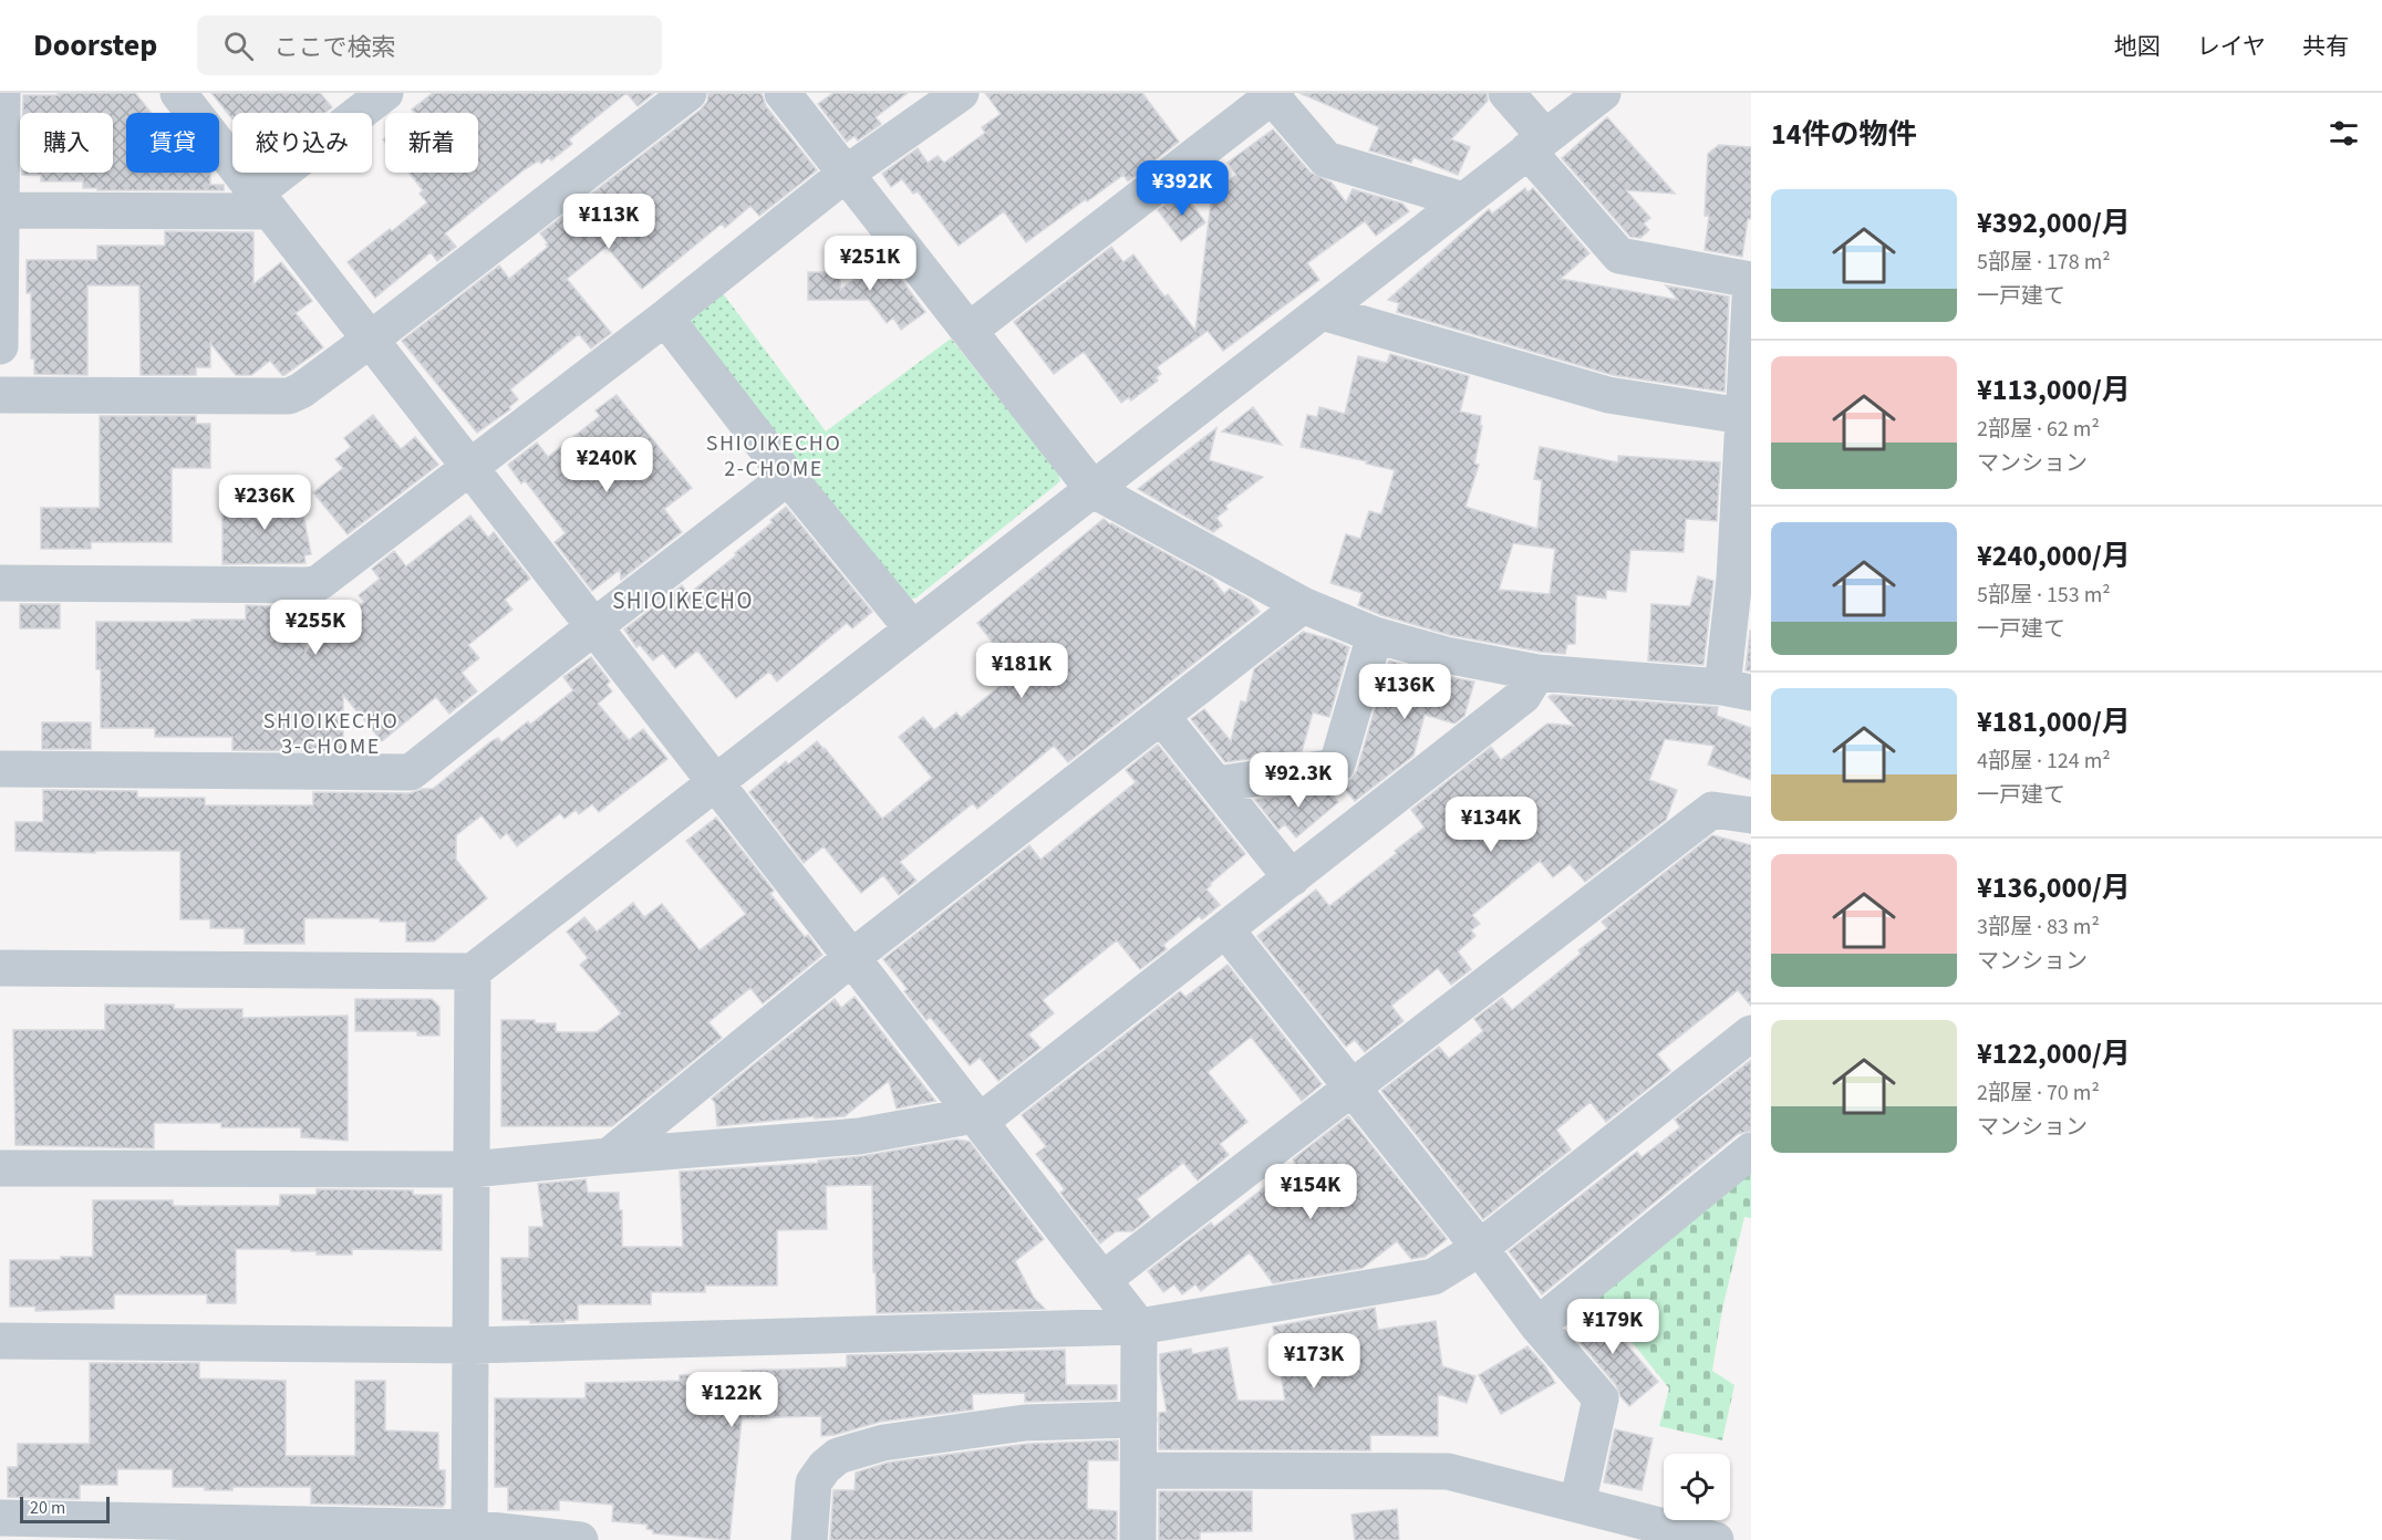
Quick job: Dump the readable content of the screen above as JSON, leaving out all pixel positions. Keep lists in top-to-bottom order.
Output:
{
  "districts": ["SHIOIKECHO 2-CHOME", "SHIOIKECHO", "SHIOIKECHO 3-CHOME"],
  "scale_bar": "20 m",
  "page": {
    "header": "Doorstep",
    "search": "ここで検索",
    "nav": ["地図", "レイヤ", "共有"],
    "heading": "14件の物件",
    "chip": [
      "購入",
      "賃貸",
      "絞り込み",
      "新着"
    ],
    "price": [
      "¥392K",
      "¥113K",
      "¥251K",
      "¥240K",
      "¥236K",
      "¥255K",
      "¥181K",
      "¥136K",
      "¥92.3K",
      "¥134K",
      "¥154K",
      "¥179K",
      "¥173K",
      "¥122K"
    ],
    "list": [
      {
        "name": "¥392,000/月",
        "note": "5部屋 · 178 m² · 一戸建て"
      },
      {
        "name": "¥113,000/月",
        "note": "2部屋 · 62 m² · マンション"
      },
      {
        "name": "¥240,000/月",
        "note": "5部屋 · 153 m² · 一戸建て"
      },
      {
        "name": "¥181,000/月",
        "note": "4部屋 · 124 m² · 一戸建て"
      },
      {
        "name": "¥136,000/月",
        "note": "3部屋 · 83 m² · マンション"
      },
      {
        "name": "¥122,000/月",
        "note": "2部屋 · 70 m² · マンション"
      }
    ],
    "scale": "20 m"
  }
}
